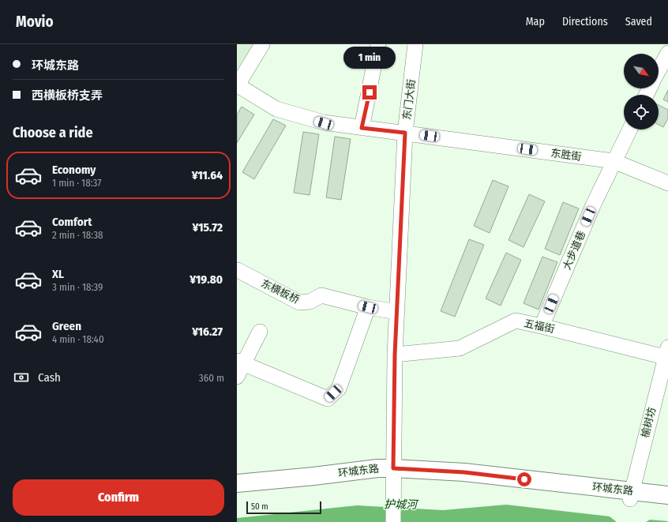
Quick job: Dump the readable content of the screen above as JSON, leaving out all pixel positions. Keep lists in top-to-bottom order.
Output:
{
  "streets": {
    "main road": ["环城东路"],
    "street": [
      "东门大街",
      "东胜街",
      "大步道巷",
      "东横板桥",
      "五福街",
      "榆树坊"
    ]
  },
  "crossings": [
    ["东门大街", "东胜街"],
    ["东门大街", "东横板桥"],
    ["东门大街", "五福街"],
    ["东门大街", "环城东路"],
    ["东胜街", "大步道巷"],
    ["大步道巷", "五福街"],
    ["五福街", "榆树坊"],
    ["榆树坊", "环城东路"]
  ],
  "water": ["护城河"],
  "scale_bar": "50 m",
  "north": "bottom right",
  "page": {
    "header": "Movio",
    "nav": ["Map", "Directions", "Saved"],
    "banner": ["环城东路", "西横板桥支弄"],
    "bubble": "1 min",
    "heading": "Choose a ride",
    "list": [
      {
        "name": "Economy",
        "note": "1 min · 18:37",
        "value": "¥11.64"
      },
      {
        "name": "Comfort",
        "note": "2 min · 18:38",
        "value": "¥15.72"
      },
      {
        "name": "XL",
        "note": "3 min · 18:39",
        "value": "¥19.80"
      },
      {
        "name": "Green",
        "note": "4 min · 18:40",
        "value": "¥16.27"
      }
    ],
    "pay": ["Cash", "360 m"],
    "buttons": "Confirm",
    "scale": "50 m"
  }
}
